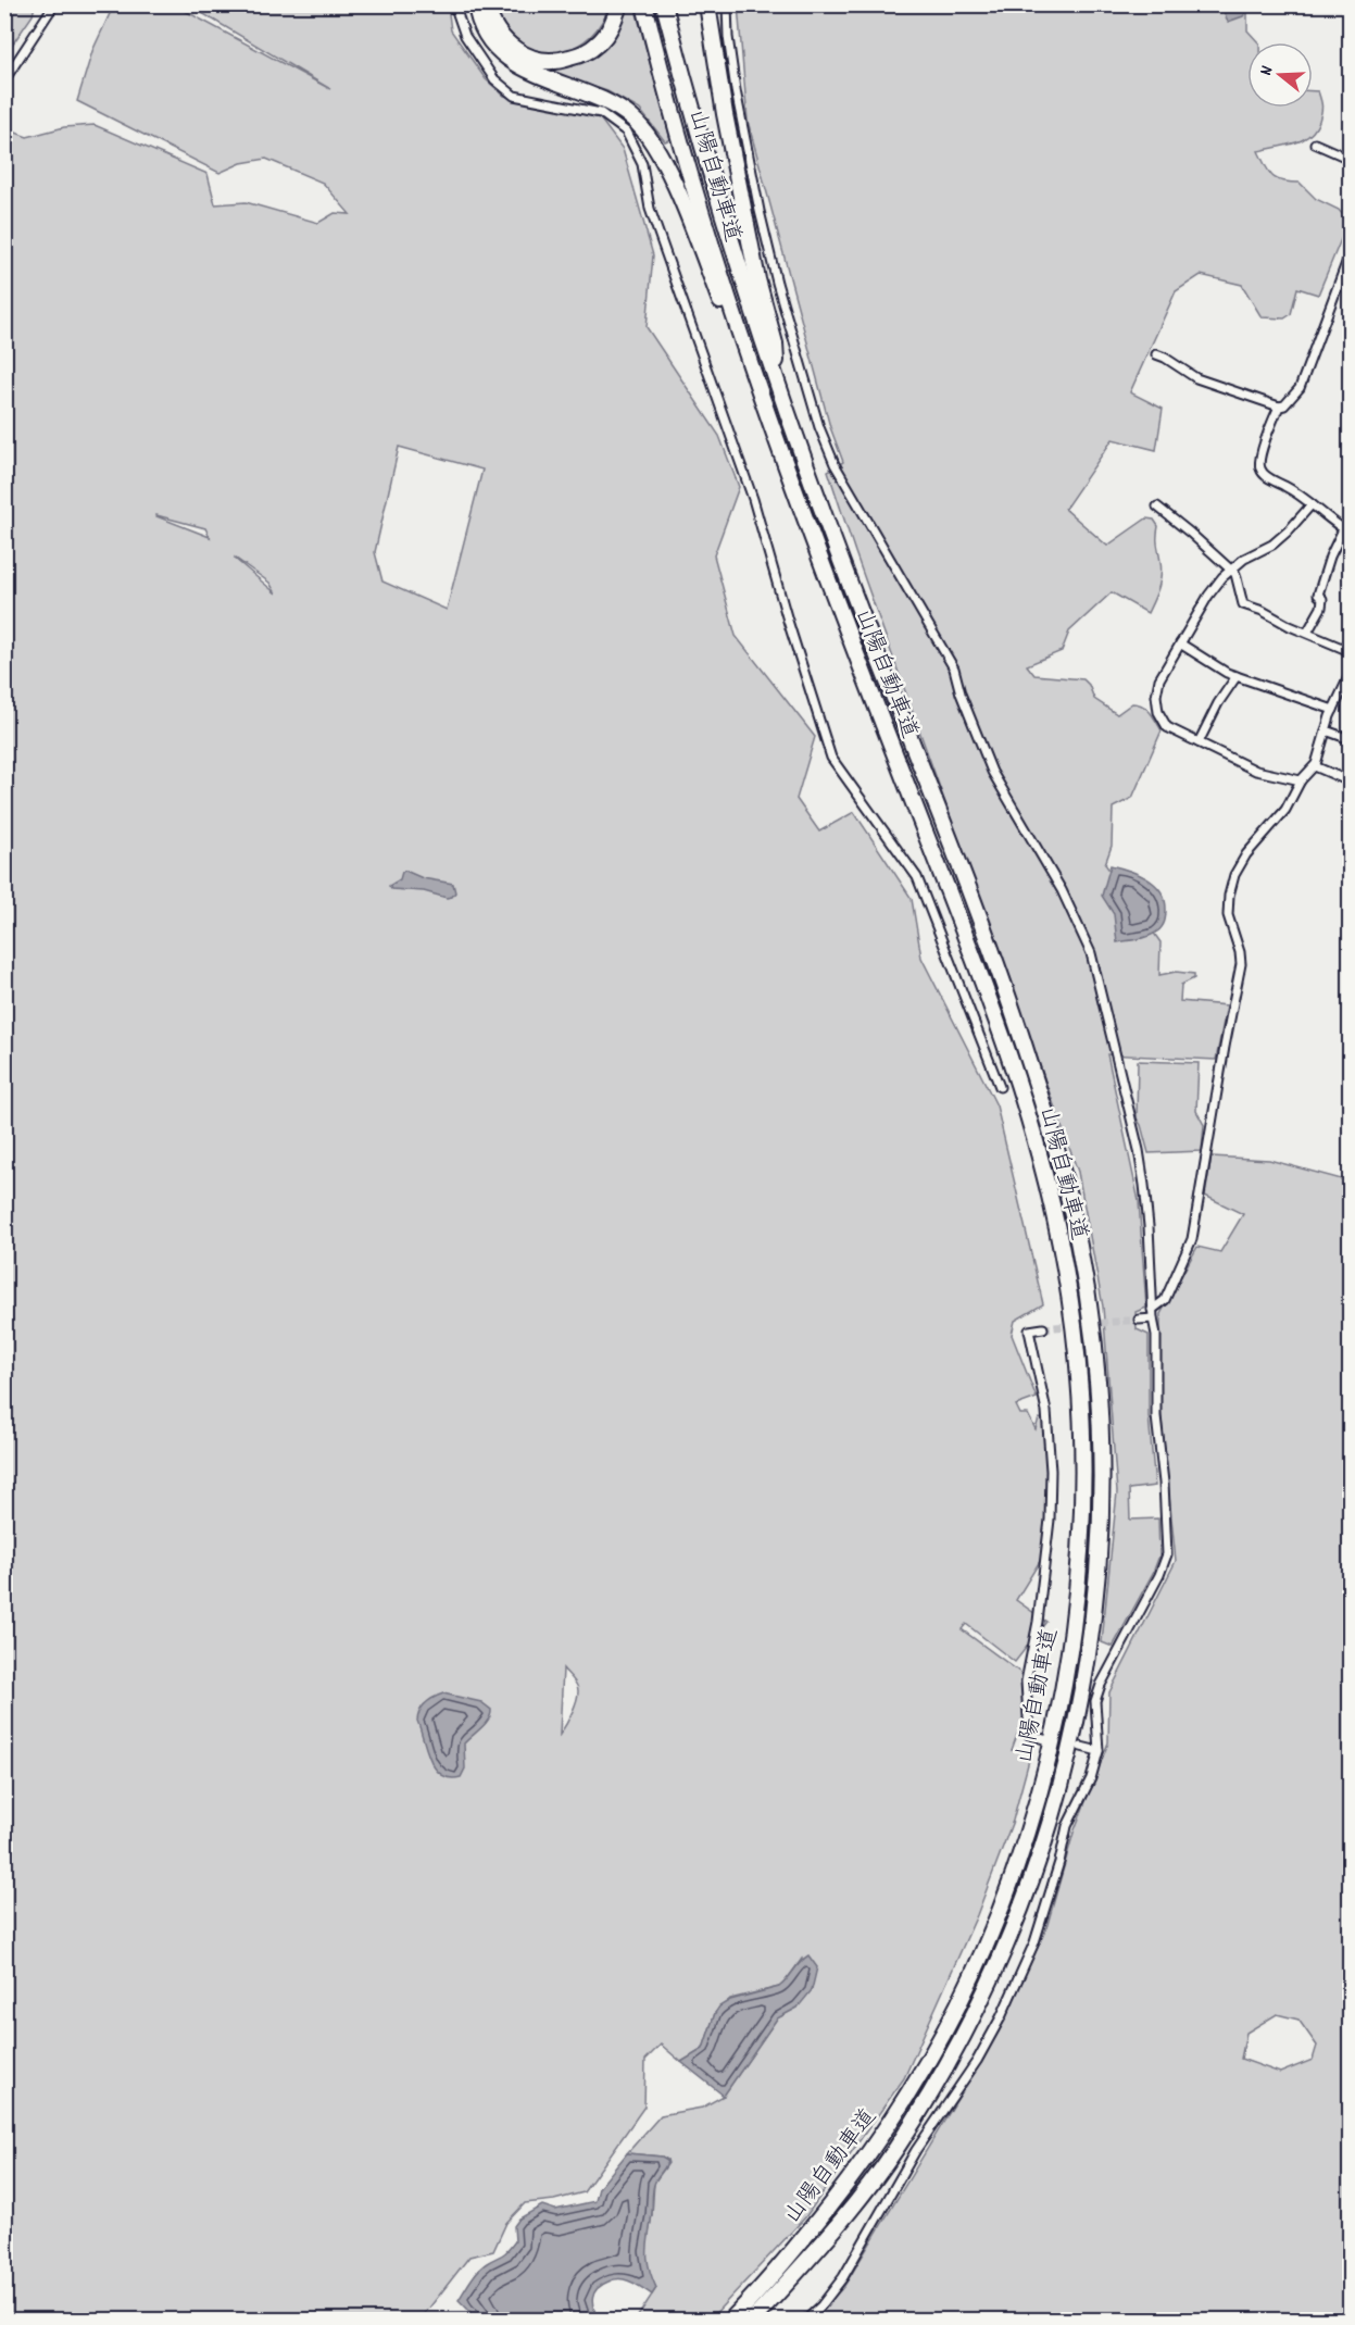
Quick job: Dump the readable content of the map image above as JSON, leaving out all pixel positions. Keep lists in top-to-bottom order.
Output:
{
  "streets": {
    "highway": ["山陽自動車道"]
  },
  "north": "left"
}
